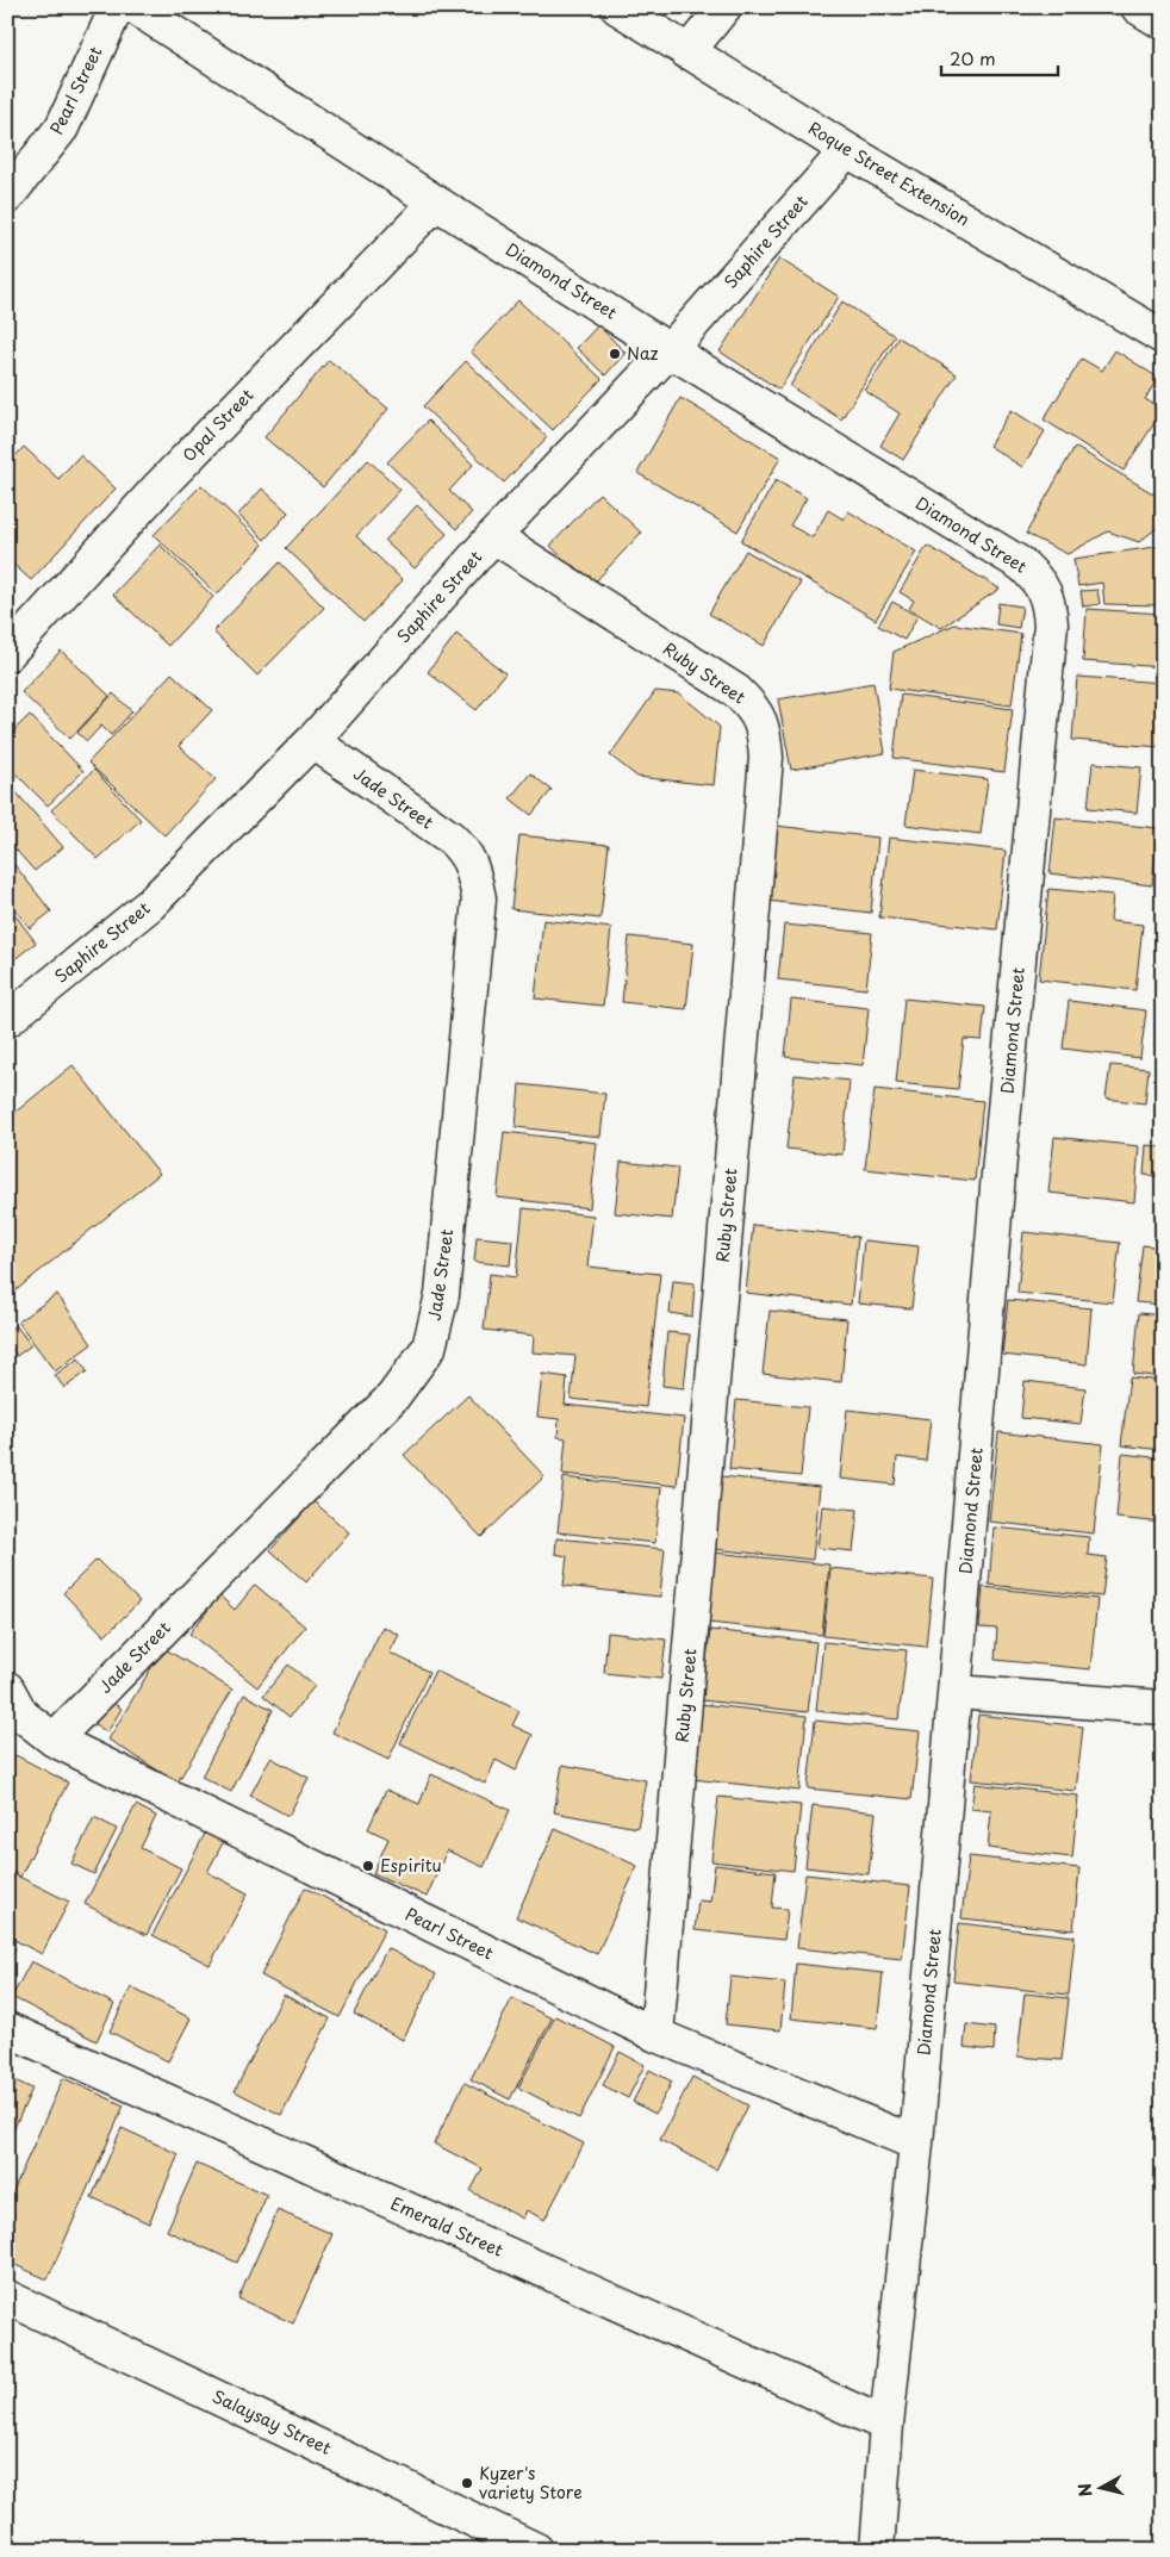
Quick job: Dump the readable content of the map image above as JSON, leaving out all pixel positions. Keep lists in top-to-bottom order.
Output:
{
  "streets": {
    "street": [
      "Pearl Street",
      "Roque Street Extension",
      "Saphire Street",
      "Diamond Street",
      "Opal Street",
      "Ruby Street",
      "Jade Street",
      "Emerald Street",
      "Salaysay Street"
    ]
  },
  "crossings": [
    ["Pearl Street", "Diamond Street"],
    ["Pearl Street", "Ruby Street"],
    ["Pearl Street", "Jade Street"],
    ["Roque Street Extension", "Saphire Street"],
    ["Saphire Street", "Diamond Street"],
    ["Saphire Street", "Ruby Street"],
    ["Saphire Street", "Jade Street"],
    ["Diamond Street", "Opal Street"],
    ["Diamond Street", "Emerald Street"]
  ],
  "places": ["Naz", "Espiritu", "Kyzer's variety Store"],
  "scale_bar": "20 m",
  "north": "left"
}
